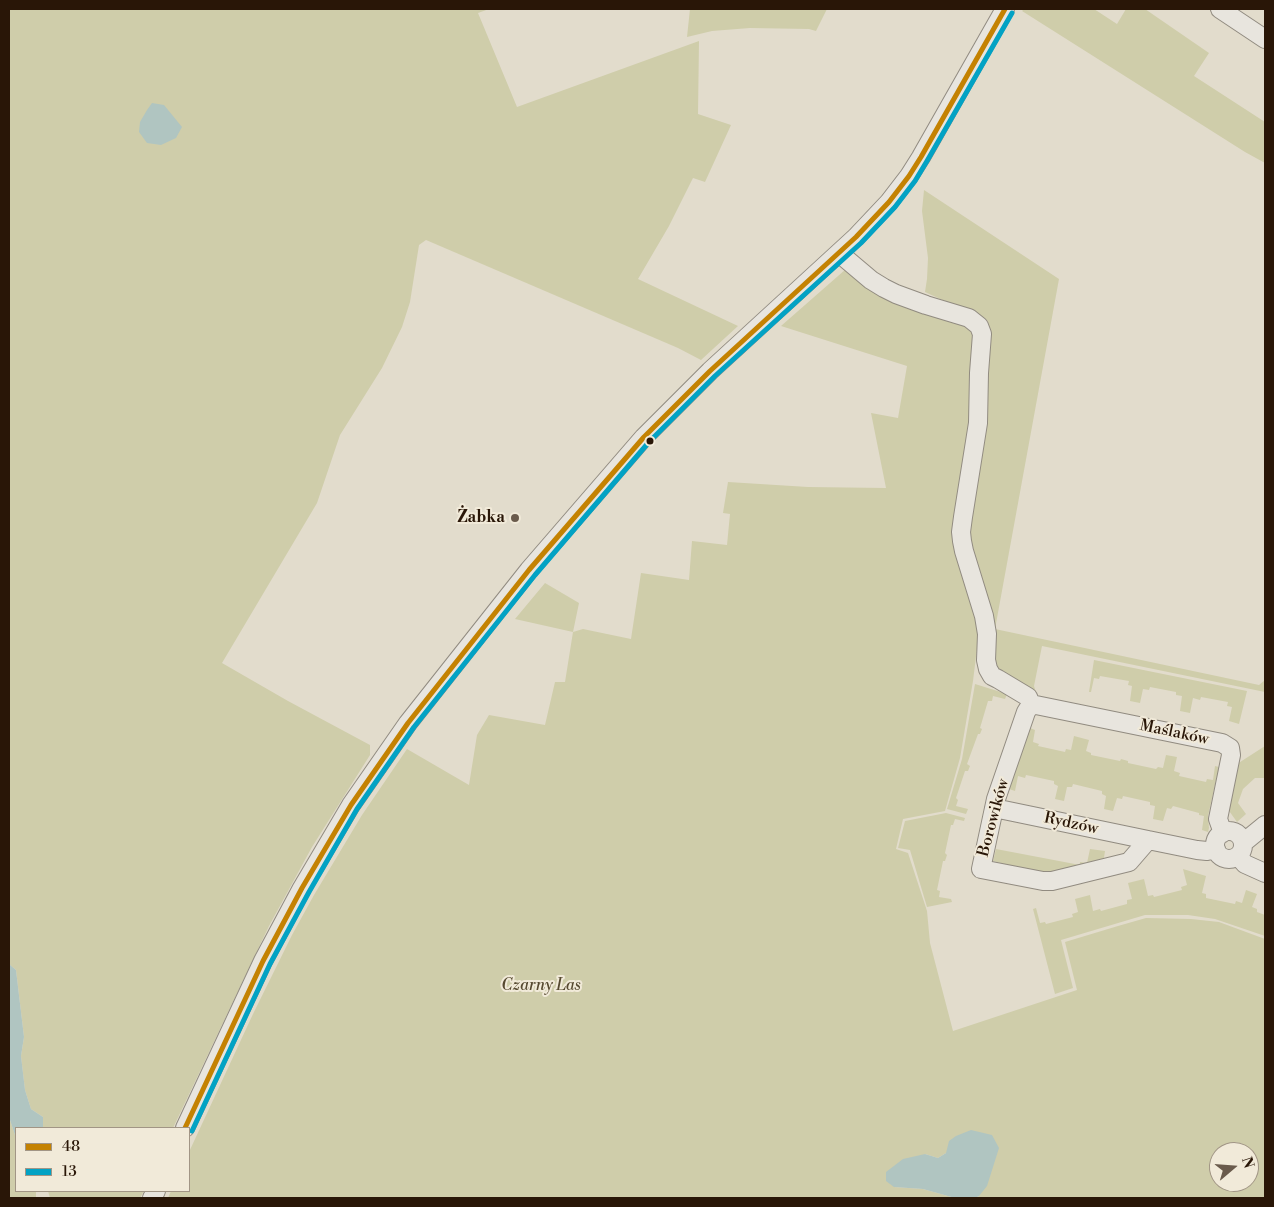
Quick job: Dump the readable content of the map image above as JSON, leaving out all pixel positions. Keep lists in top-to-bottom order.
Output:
{
  "streets": {
    "street": ["Maślaków", "Borowików", "Rydzów"]
  },
  "crossings": [
    ["Maślaków", "Borowików"],
    ["Borowików", "Rydzów"]
  ],
  "parks": ["Czarny Las"],
  "places": ["Żabka"],
  "lines": ["transit line 48", "transit line 13"],
  "legend": ["48", "13"],
  "north": "right"
}
